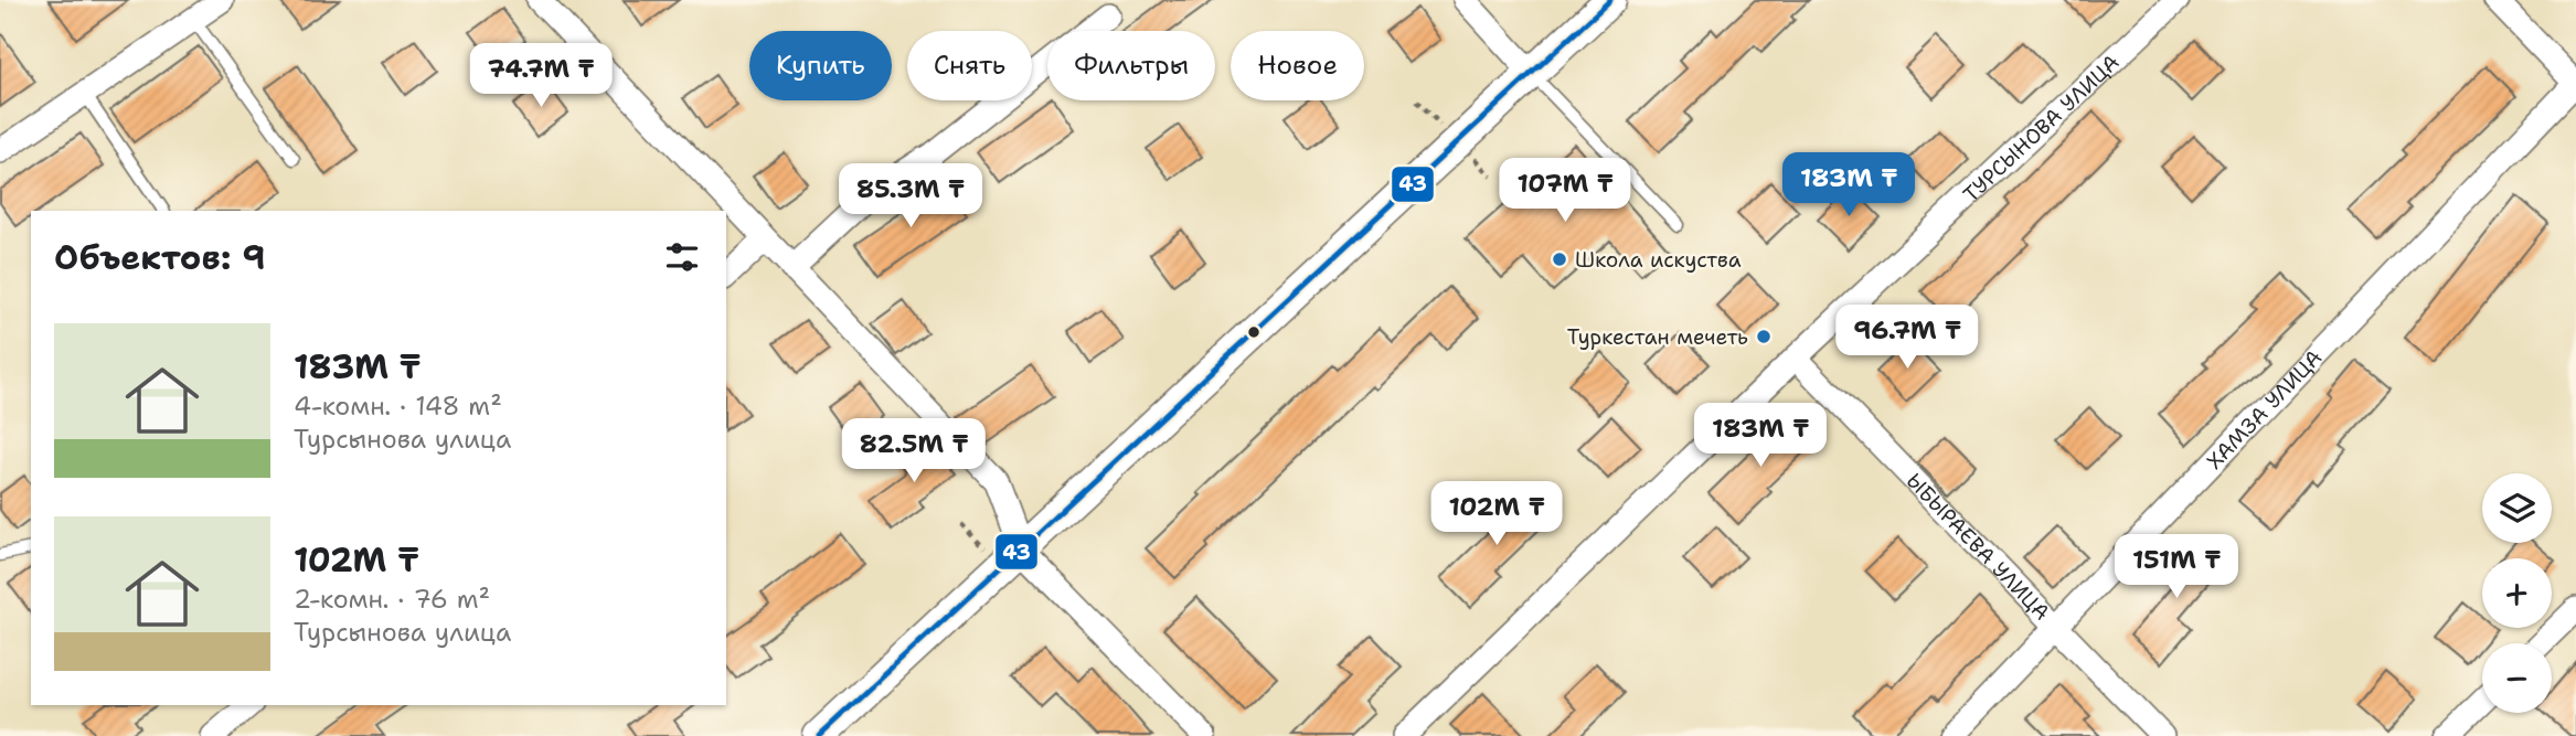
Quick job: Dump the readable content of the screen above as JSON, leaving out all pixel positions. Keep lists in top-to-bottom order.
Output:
{
  "streets": {
    "street": ["ТУРСЫНОВА УЛИЦА", "ХАМЗА УЛИЦА", "ЫБЫРАЕВА УЛИЦА"]
  },
  "crossings": [
    ["ТУРСЫНОВА УЛИЦА", "ЫБЫРАЕВА УЛИЦА"],
    ["ХАМЗА УЛИЦА", "ЫБЫРАЕВА УЛИЦА"]
  ],
  "places": ["Школа искуства", "Туркестан мечеть"],
  "lines": ["transit line 43"],
  "page": {
    "chip": [
      "Купить",
      "Снять",
      "Фильтры",
      "Новое"
    ],
    "price": [
      "74.7M ₸",
      "183M ₸",
      "107M ₸",
      "85.3M ₸",
      "96.7M ₸",
      "183M ₸",
      "82.5M ₸",
      "102M ₸",
      "151M ₸"
    ],
    "heading": "Объектов: 9",
    "list": [
      {
        "name": "183M ₸",
        "note": "4-комн. · 148 m² · Турсынова улица"
      },
      {
        "name": "102M ₸",
        "note": "2-комн. · 76 m² · Турсынова улица"
      }
    ],
    "map_buttons": ["+", "−"]
  }
}
